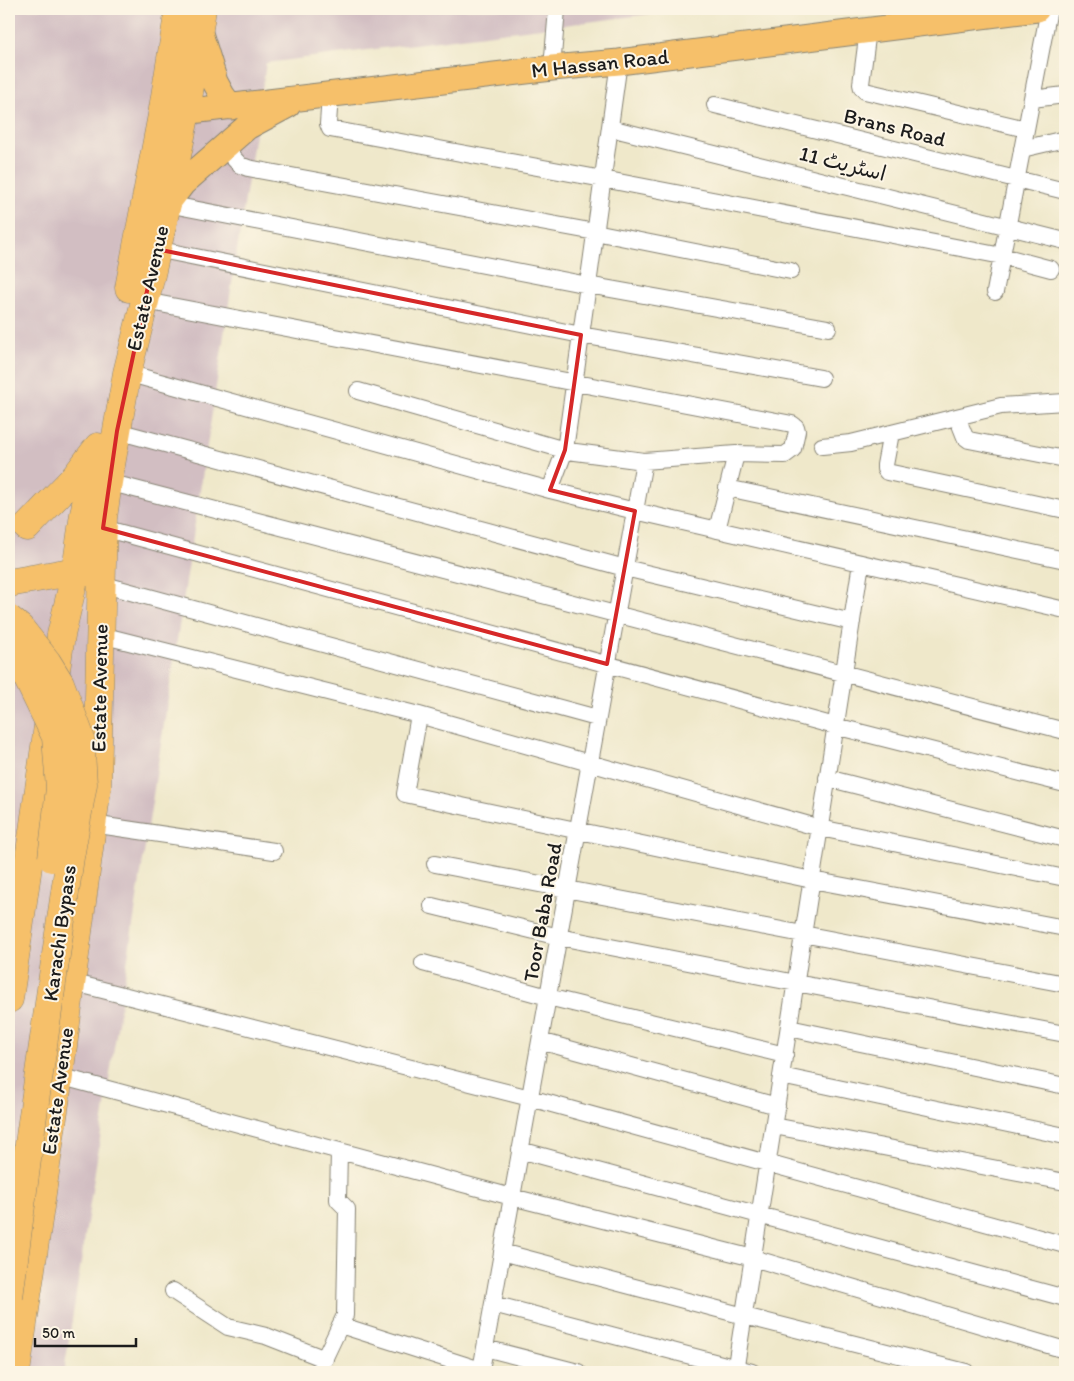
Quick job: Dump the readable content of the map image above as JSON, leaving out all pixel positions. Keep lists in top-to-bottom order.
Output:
{
  "streets": {
    "highway": ["Estate Avenue", "Karachi Bypass"],
    "main road": ["M Hassan Road"],
    "street": ["Brans Road", "اسٹریٹ 11", "Toor Baba Road"]
  },
  "crossings": [
    ["M Hassan Road", "Estate Avenue"]
  ],
  "scale_bar": "50 m"
}
